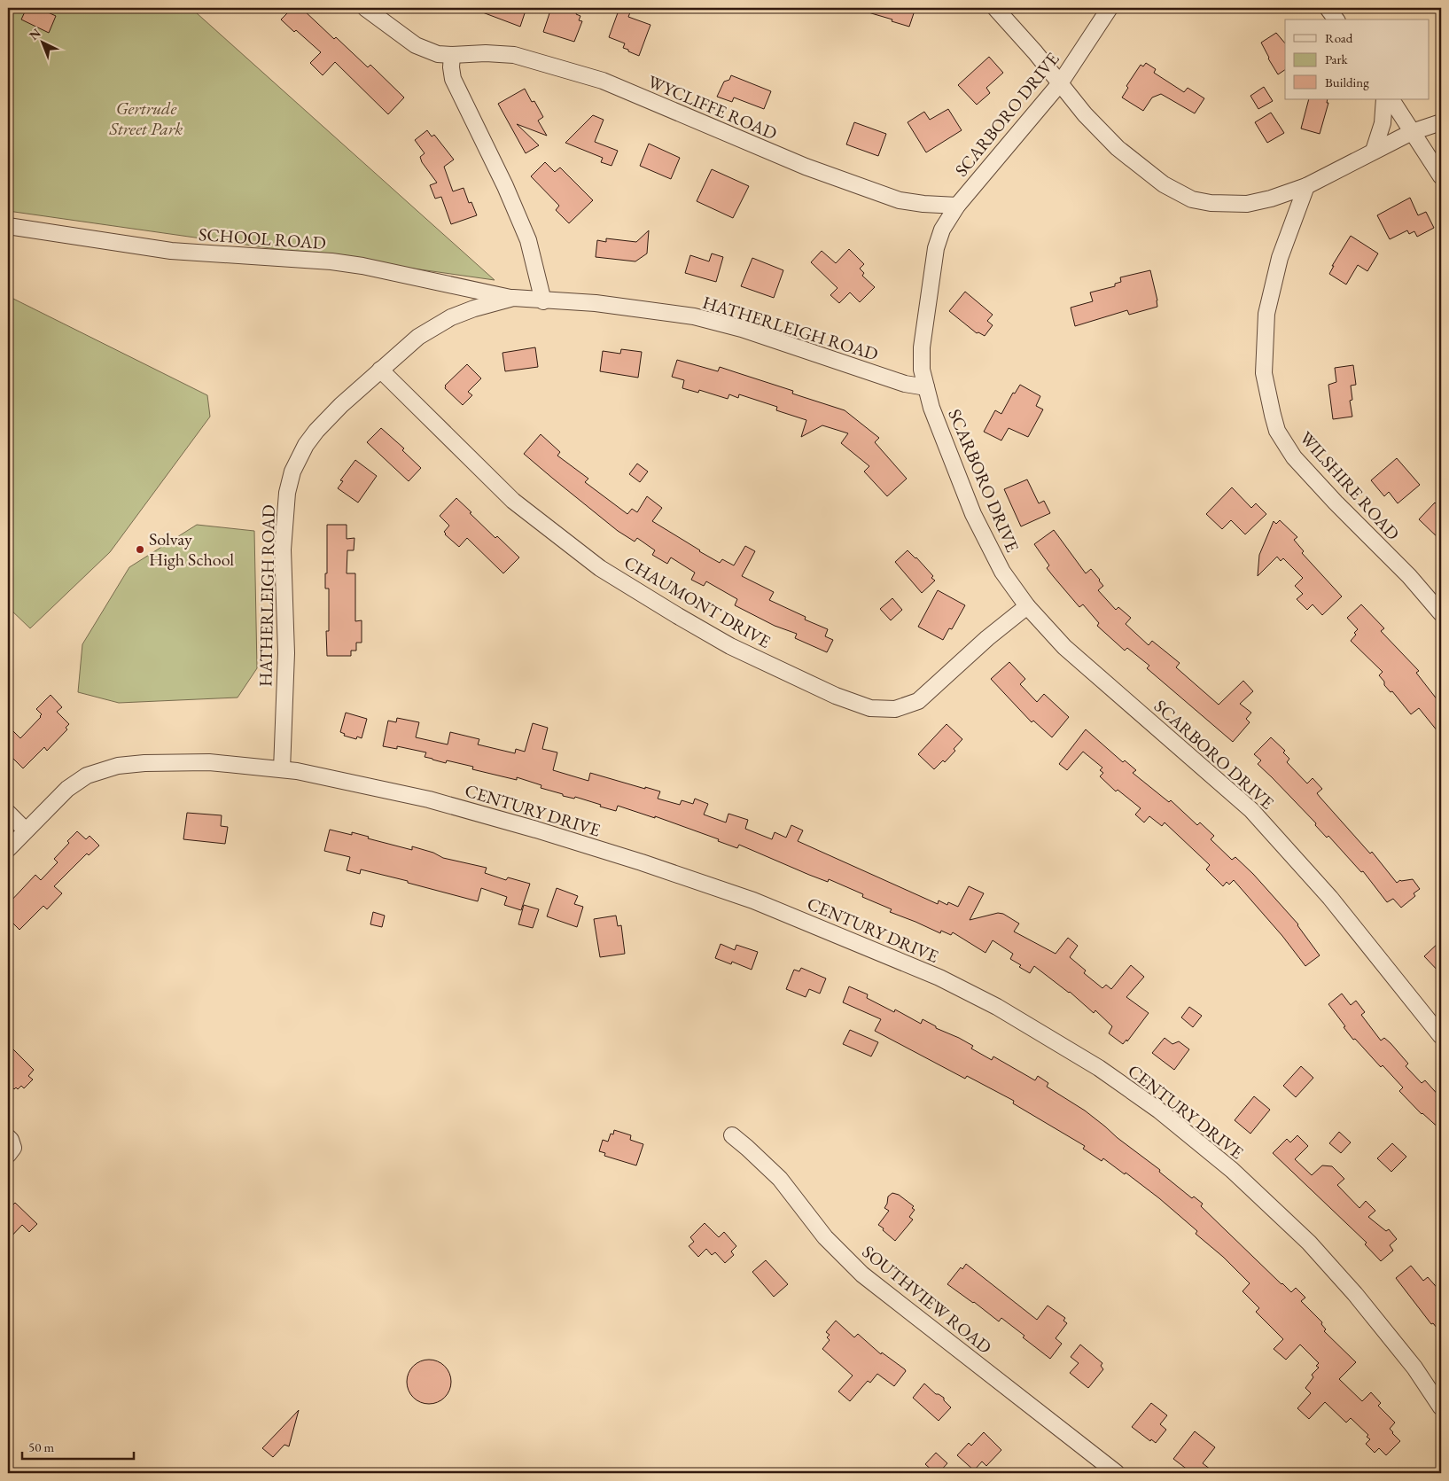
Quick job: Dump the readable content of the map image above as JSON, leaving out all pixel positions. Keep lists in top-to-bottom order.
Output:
{
  "streets": {
    "street": [
      "WYCLIFFE ROAD",
      "SCARBORO DRIVE",
      "SCHOOL ROAD",
      "HATHERLEIGH ROAD",
      "WILSHIRE ROAD",
      "CHAUMONT DRIVE",
      "CENTURY DRIVE",
      "SOUTHVIEW ROAD"
    ]
  },
  "crossings": [
    ["WYCLIFFE ROAD", "SCARBORO DRIVE"],
    ["SCARBORO DRIVE", "HATHERLEIGH ROAD"],
    ["SCARBORO DRIVE", "CHAUMONT DRIVE"],
    ["SCHOOL ROAD", "HATHERLEIGH ROAD"],
    ["HATHERLEIGH ROAD", "CHAUMONT DRIVE"],
    ["HATHERLEIGH ROAD", "CENTURY DRIVE"]
  ],
  "parks": ["Gertrude Street Park"],
  "places": ["Solvay High School"],
  "legend": ["Road", "Park", "Building"],
  "scale_bar": "50 m",
  "north": "top left"
}
